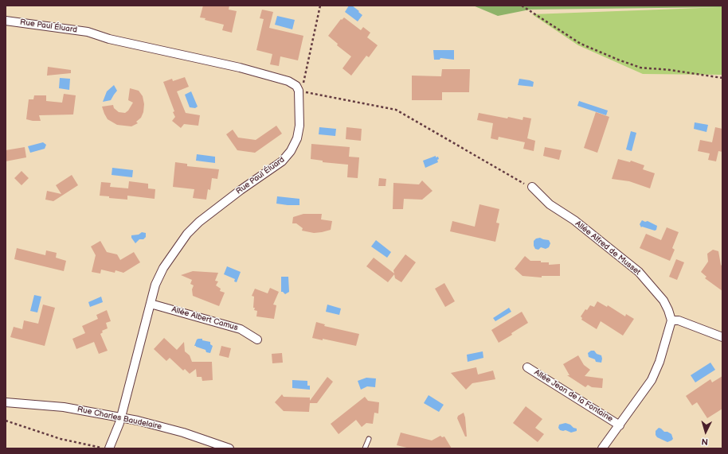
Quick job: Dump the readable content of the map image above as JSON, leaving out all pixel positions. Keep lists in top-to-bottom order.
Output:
{
  "streets": {
    "street": [
      "Rue Paul Éluard",
      "Allée Alfred de Musset",
      "Allée Albert Camus",
      "Allée Jean de la Fontaine",
      "Rue Charles Baudelaire"
    ]
  },
  "crossings": [
    ["Rue Paul Éluard", "Allée Albert Camus"],
    ["Rue Paul Éluard", "Rue Charles Baudelaire"]
  ],
  "north": "bottom"
}
